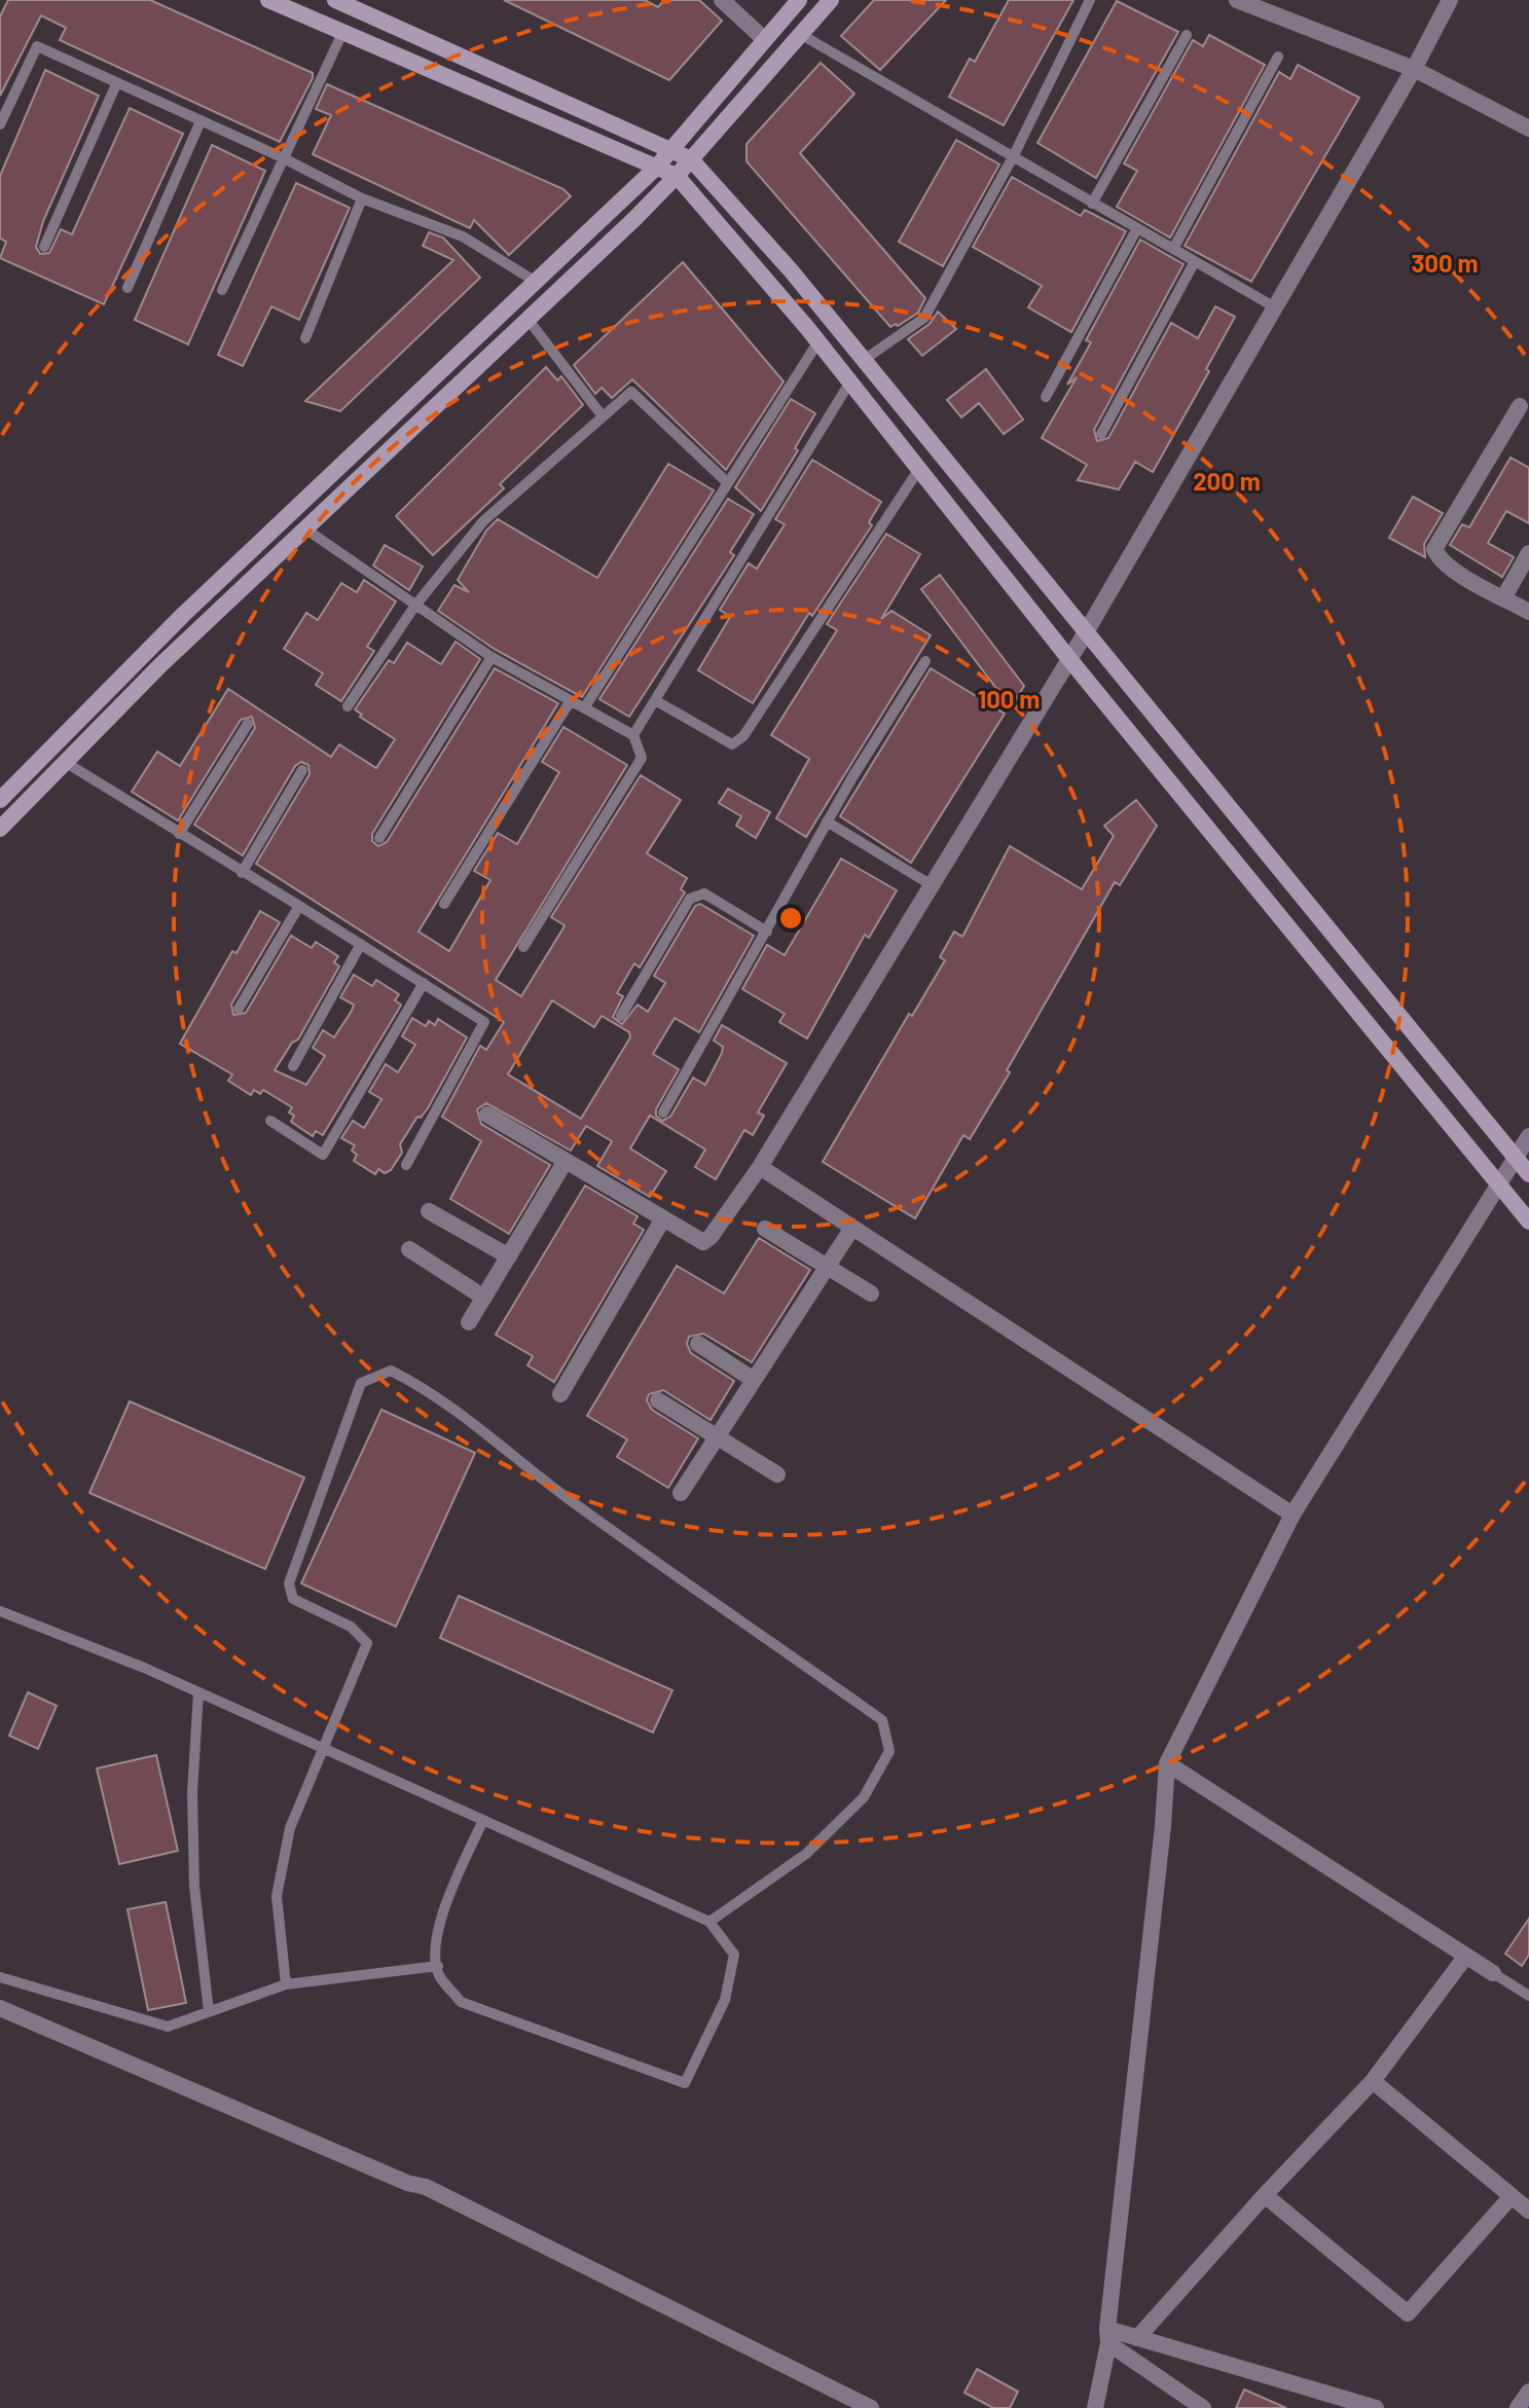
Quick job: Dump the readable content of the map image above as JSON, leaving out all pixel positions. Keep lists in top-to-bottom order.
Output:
{
  "rings": ["300 m", "200 m", "100 m"]
}
